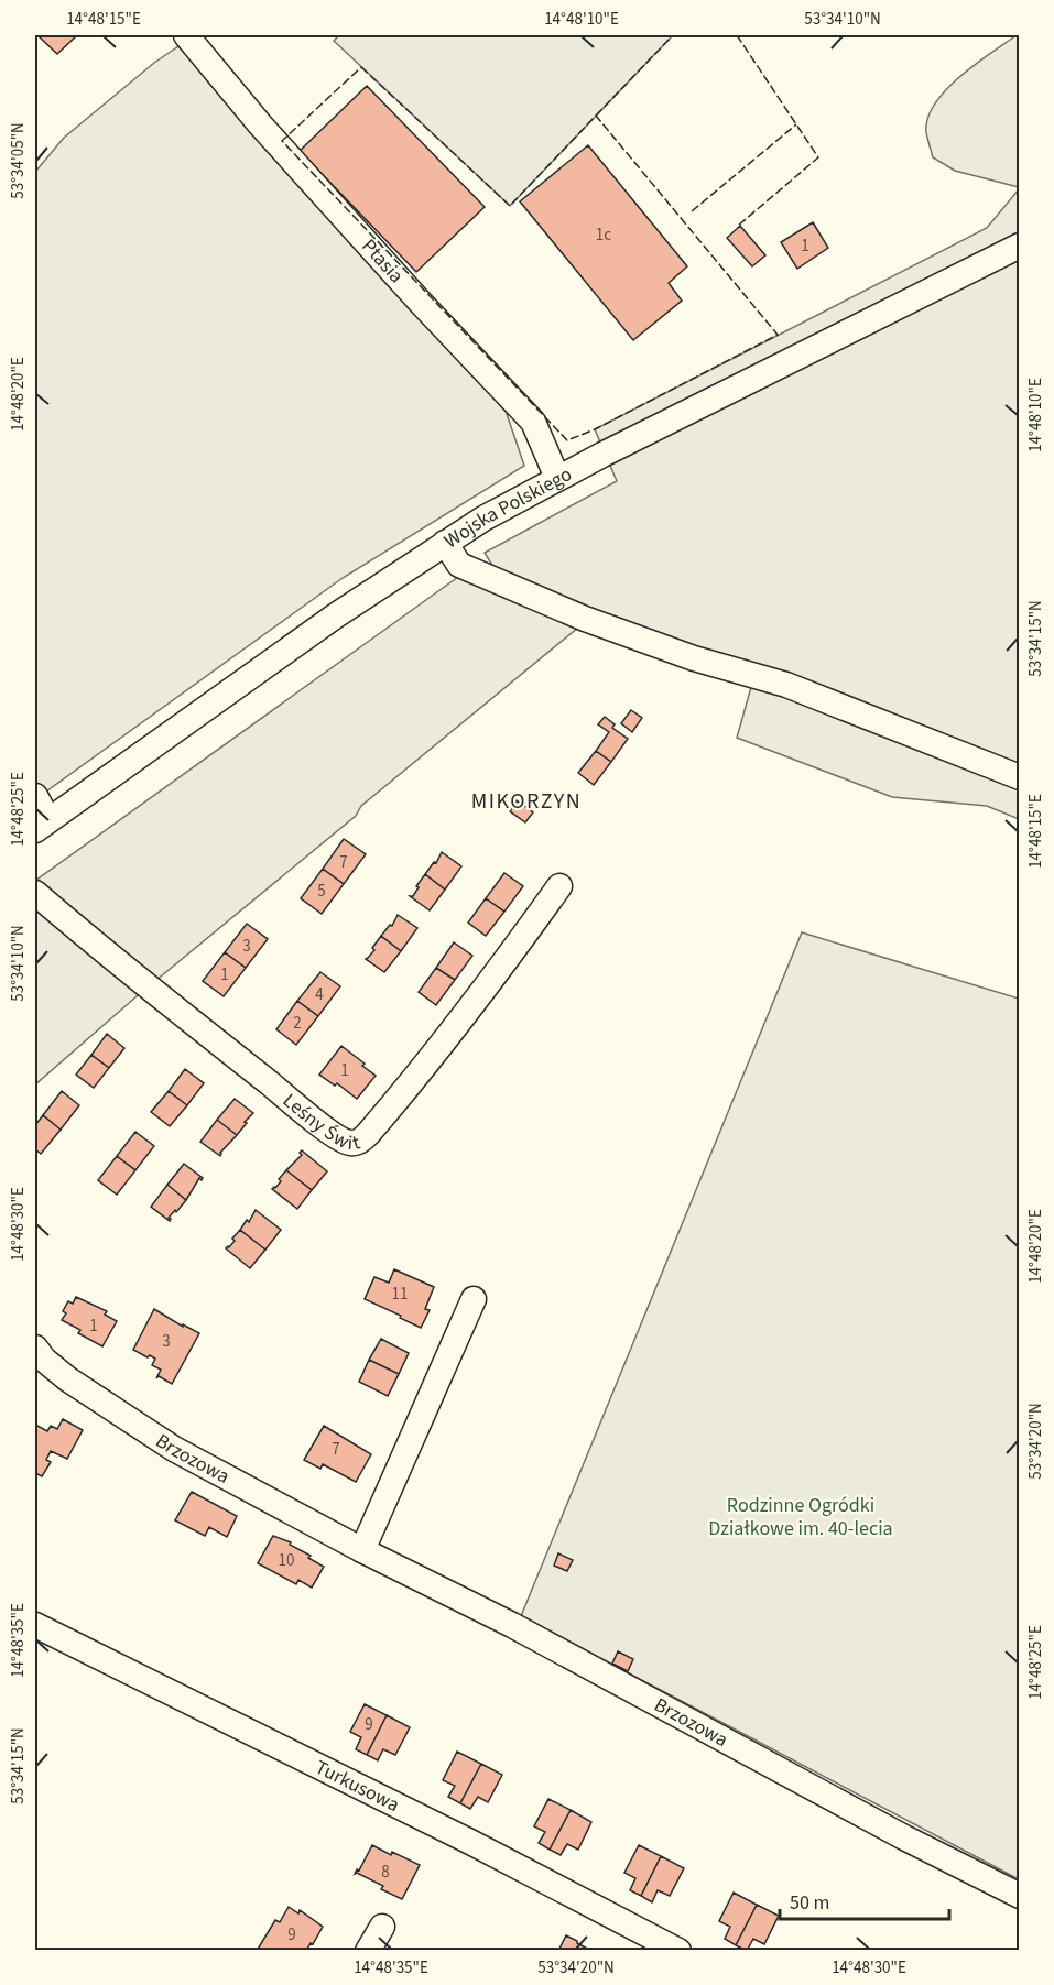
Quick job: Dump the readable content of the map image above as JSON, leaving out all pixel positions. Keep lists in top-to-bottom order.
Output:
{
  "streets": {
    "street": [
      "Ptasia",
      "Wojska Polskiego",
      "Leśny Świt",
      "Brzozowa",
      "Turkusowa"
    ]
  },
  "crossings": [
    ["Ptasia", "Wojska Polskiego"]
  ],
  "districts": ["MIKORZYN"],
  "parks": ["Rodzinne Ogródki Działkowe im. 40-lecia"],
  "house_numbers": [
    "1c",
    "1",
    "7",
    "5",
    "3",
    "1",
    "4",
    "2",
    "1",
    "11",
    "1",
    "3",
    "7",
    "10",
    "9",
    "8",
    "9"
  ],
  "scale_bar": "50 m",
  "coordinates": [
    "14°48'15\"E",
    "14°48'10\"E",
    "53°34'10\"N",
    "53°34'05\"N",
    "14°48'20\"E",
    "53°34'15\"N",
    "14°48'25\"E",
    "14°48'30\"E",
    "53°34'20\"N",
    "14°48'35\"E"
  ]
}
